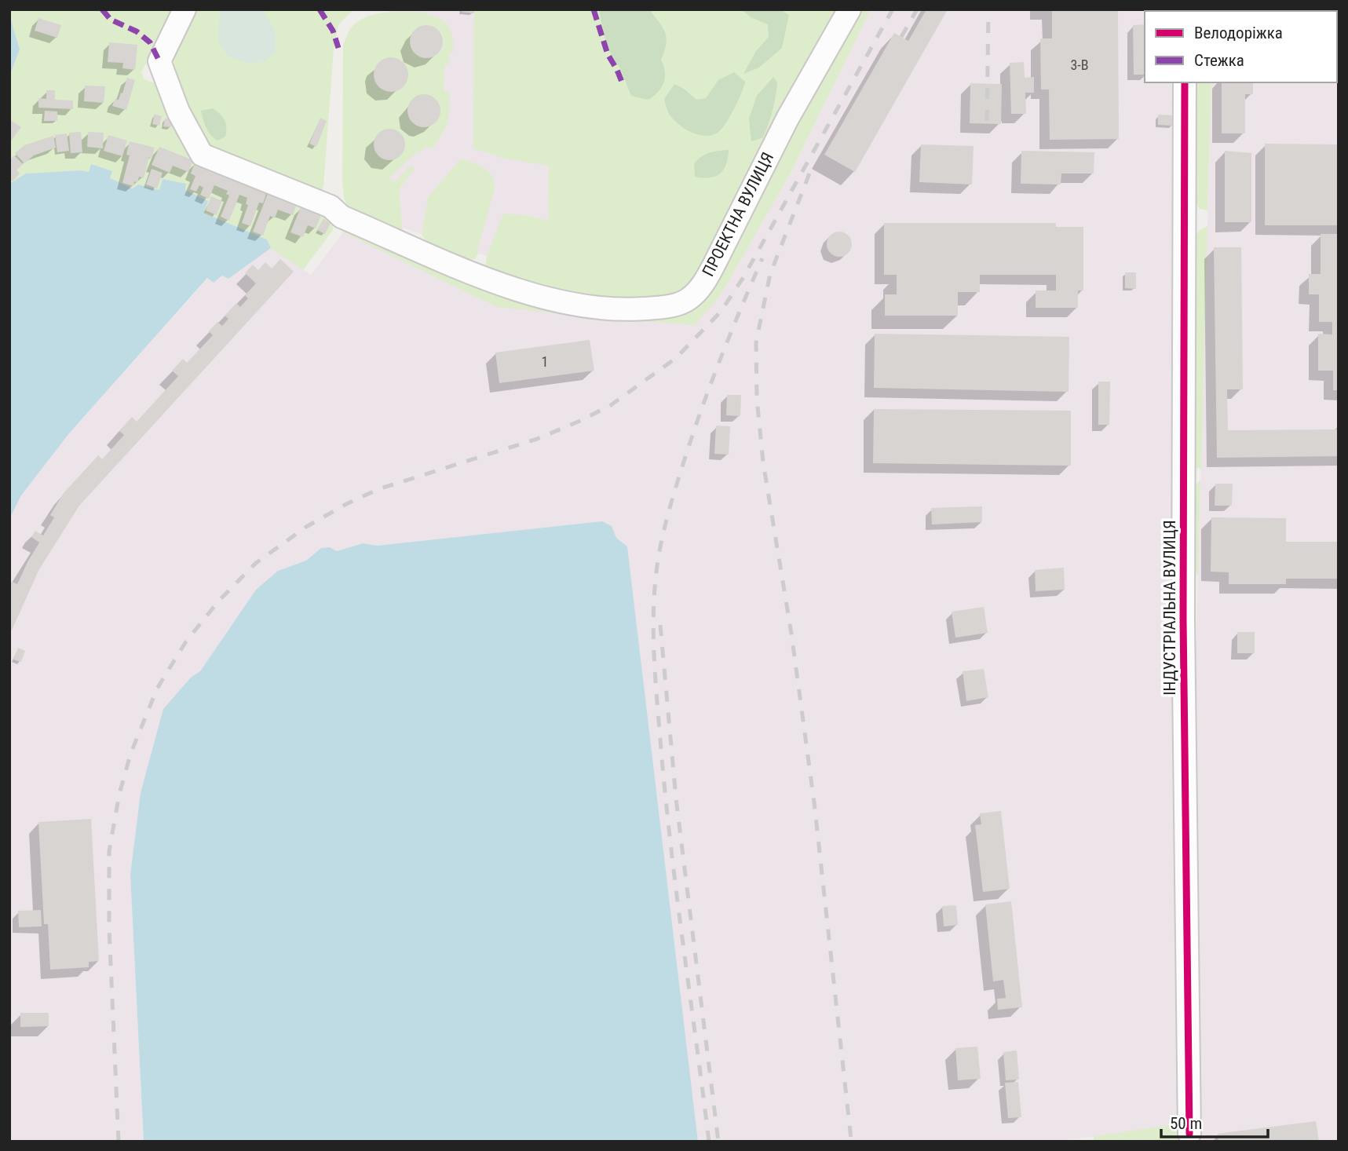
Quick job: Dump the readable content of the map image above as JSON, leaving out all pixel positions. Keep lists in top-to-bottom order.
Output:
{
  "streets": {
    "street": ["ПРОЕКТНА ВУЛИЦЯ", "ІНДУСТРІАЛЬНА ВУЛИЦЯ"]
  },
  "house_numbers": ["3-В", "1"],
  "legend": ["Велодоріжка", "Стежка"],
  "scale_bar": "50 m"
}
